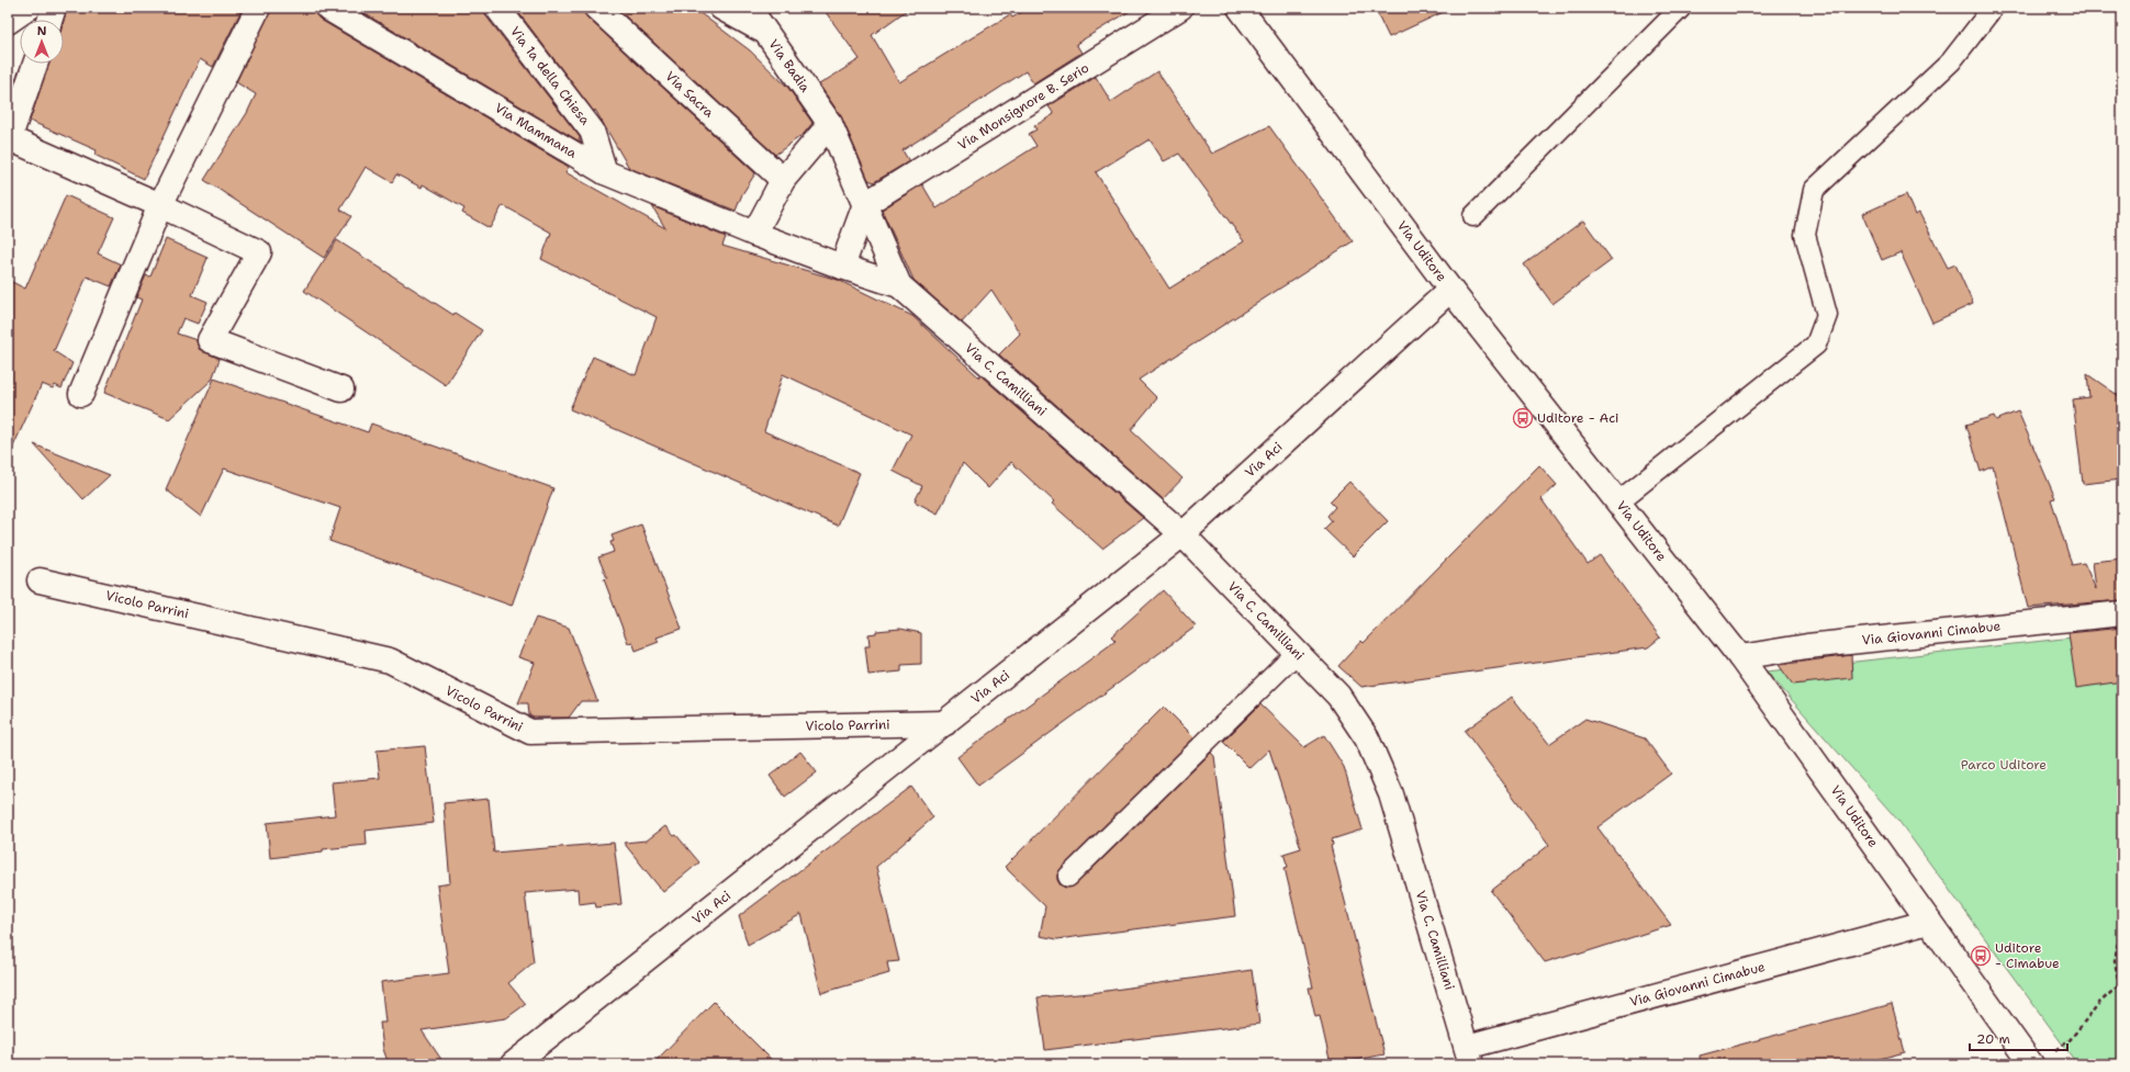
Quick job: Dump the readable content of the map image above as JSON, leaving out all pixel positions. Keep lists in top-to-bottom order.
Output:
{
  "streets": {
    "street": [
      "Via Badia",
      "Via 1a della Chiesa",
      "Via Sacra",
      "Via Monsignore B. Serio",
      "Via Mammana",
      "Via Uditore",
      "Via C. Camilliani",
      "Via Aci",
      "Vicolo Parrini",
      "Via Giovanni Cimabue"
    ]
  },
  "crossings": [
    ["Via Badia", "Via Monsignore B. Serio"],
    ["Via Badia", "Via Mammana"],
    ["Via Badia", "Via C. Camilliani"],
    ["Via 1a della Chiesa", "Via Mammana"],
    ["Via Mammana", "Via C. Camilliani"],
    ["Via Uditore", "Via Aci"],
    ["Via Uditore", "Via Giovanni Cimabue"],
    ["Via C. Camilliani", "Via Aci"],
    ["Via C. Camilliani", "Via Giovanni Cimabue"],
    ["Via Aci", "Vicolo Parrini"]
  ],
  "parks": ["Parco Uditore"],
  "places": {
    "bus stop": ["Uditore - Aci", "Uditore - Cimabue"]
  },
  "scale_bar": "20 m",
  "north": "top"
}
